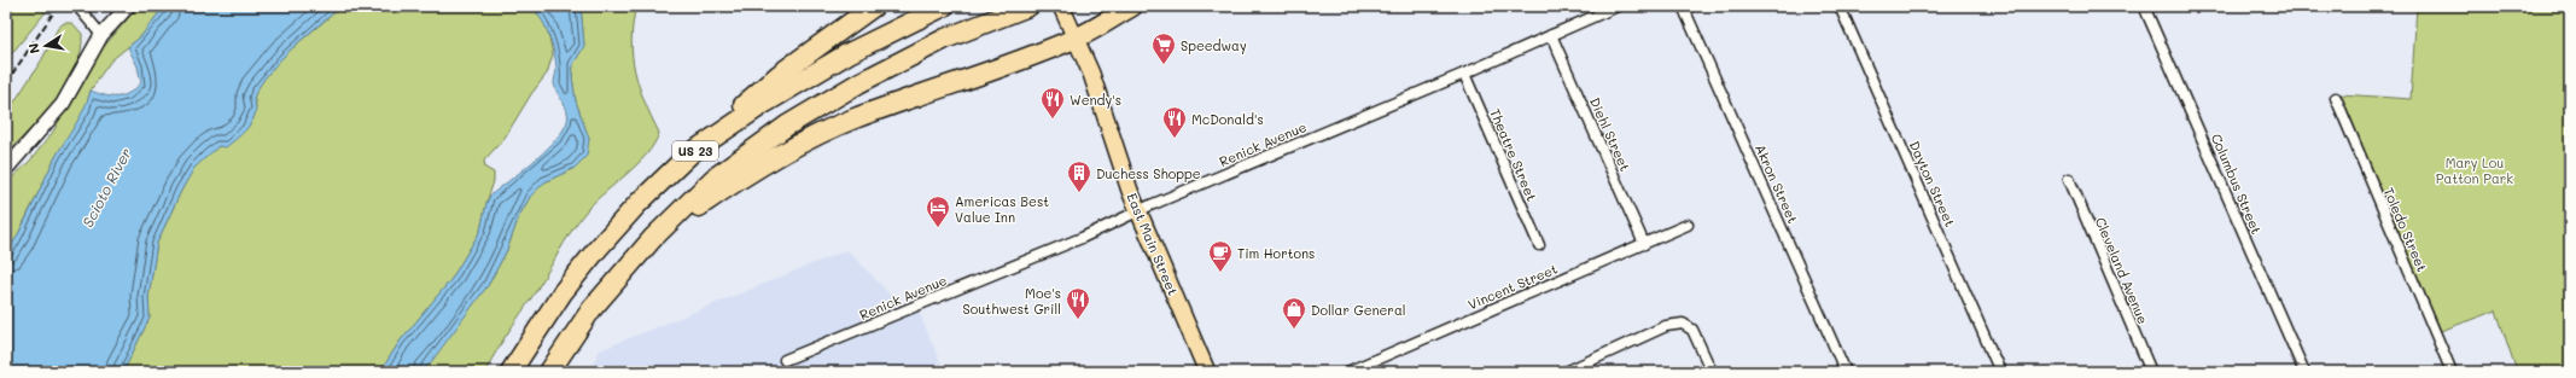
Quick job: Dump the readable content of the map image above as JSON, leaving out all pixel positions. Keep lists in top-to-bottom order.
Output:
{
  "streets": {
    "highway": ["US 23"],
    "main road": ["East Main Street"],
    "street": [
      "Diehl Street",
      "Renick Avenue",
      "Theatre Street",
      "Akron Street",
      "Dayton Street",
      "Columbus Street",
      "Toledo Street",
      "Cleveland Avenue",
      "Vincent Street"
    ]
  },
  "crossings": [
    ["Diehl Street", "Renick Avenue"],
    ["Diehl Street", "Vincent Street"],
    ["Renick Avenue", "Theatre Street"],
    ["Renick Avenue", "East Main Street"]
  ],
  "water": ["Scioto River"],
  "parks": ["Mary Lou Patton Park"],
  "places": {
    "supermarket": ["Speedway"],
    "restaurant": ["Wendy's", "McDonald's", "Moe's Southwest Grill"],
    "building": ["Duchess Shoppe"],
    "hotel": ["Americas Best Value Inn"],
    "cafe": ["Tim Hortons"],
    "shop": ["Dollar General"]
  },
  "north": "left"
}
